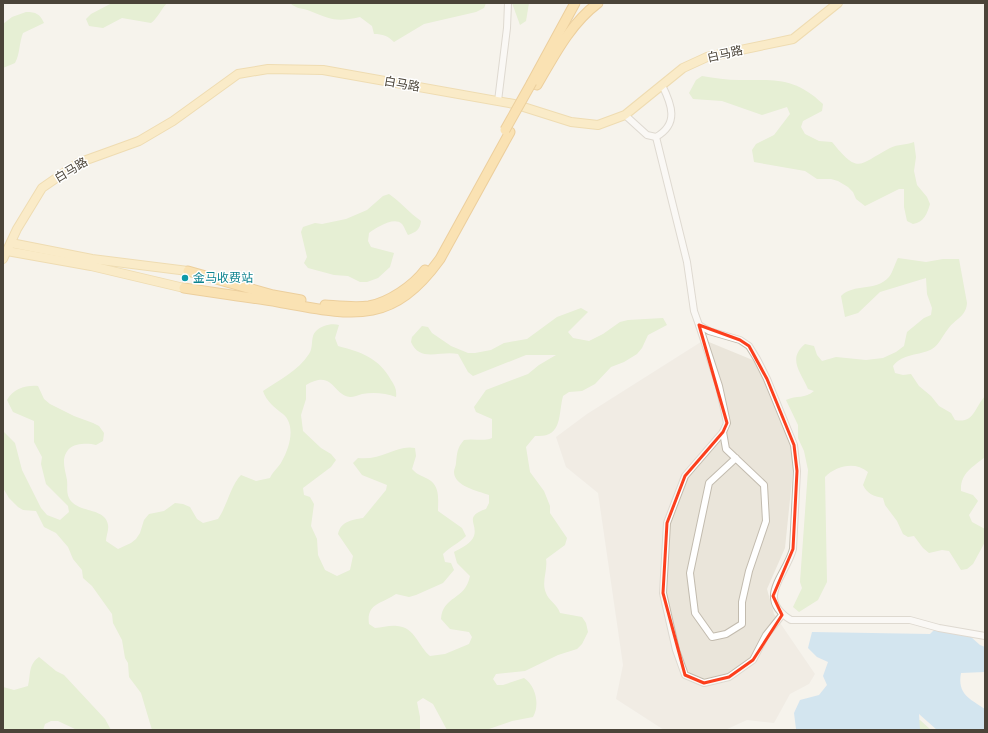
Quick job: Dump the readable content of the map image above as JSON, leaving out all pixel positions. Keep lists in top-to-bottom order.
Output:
{
  "streets": {
    "main road": ["白马路"]
  },
  "places": ["金马收费站"]
}
